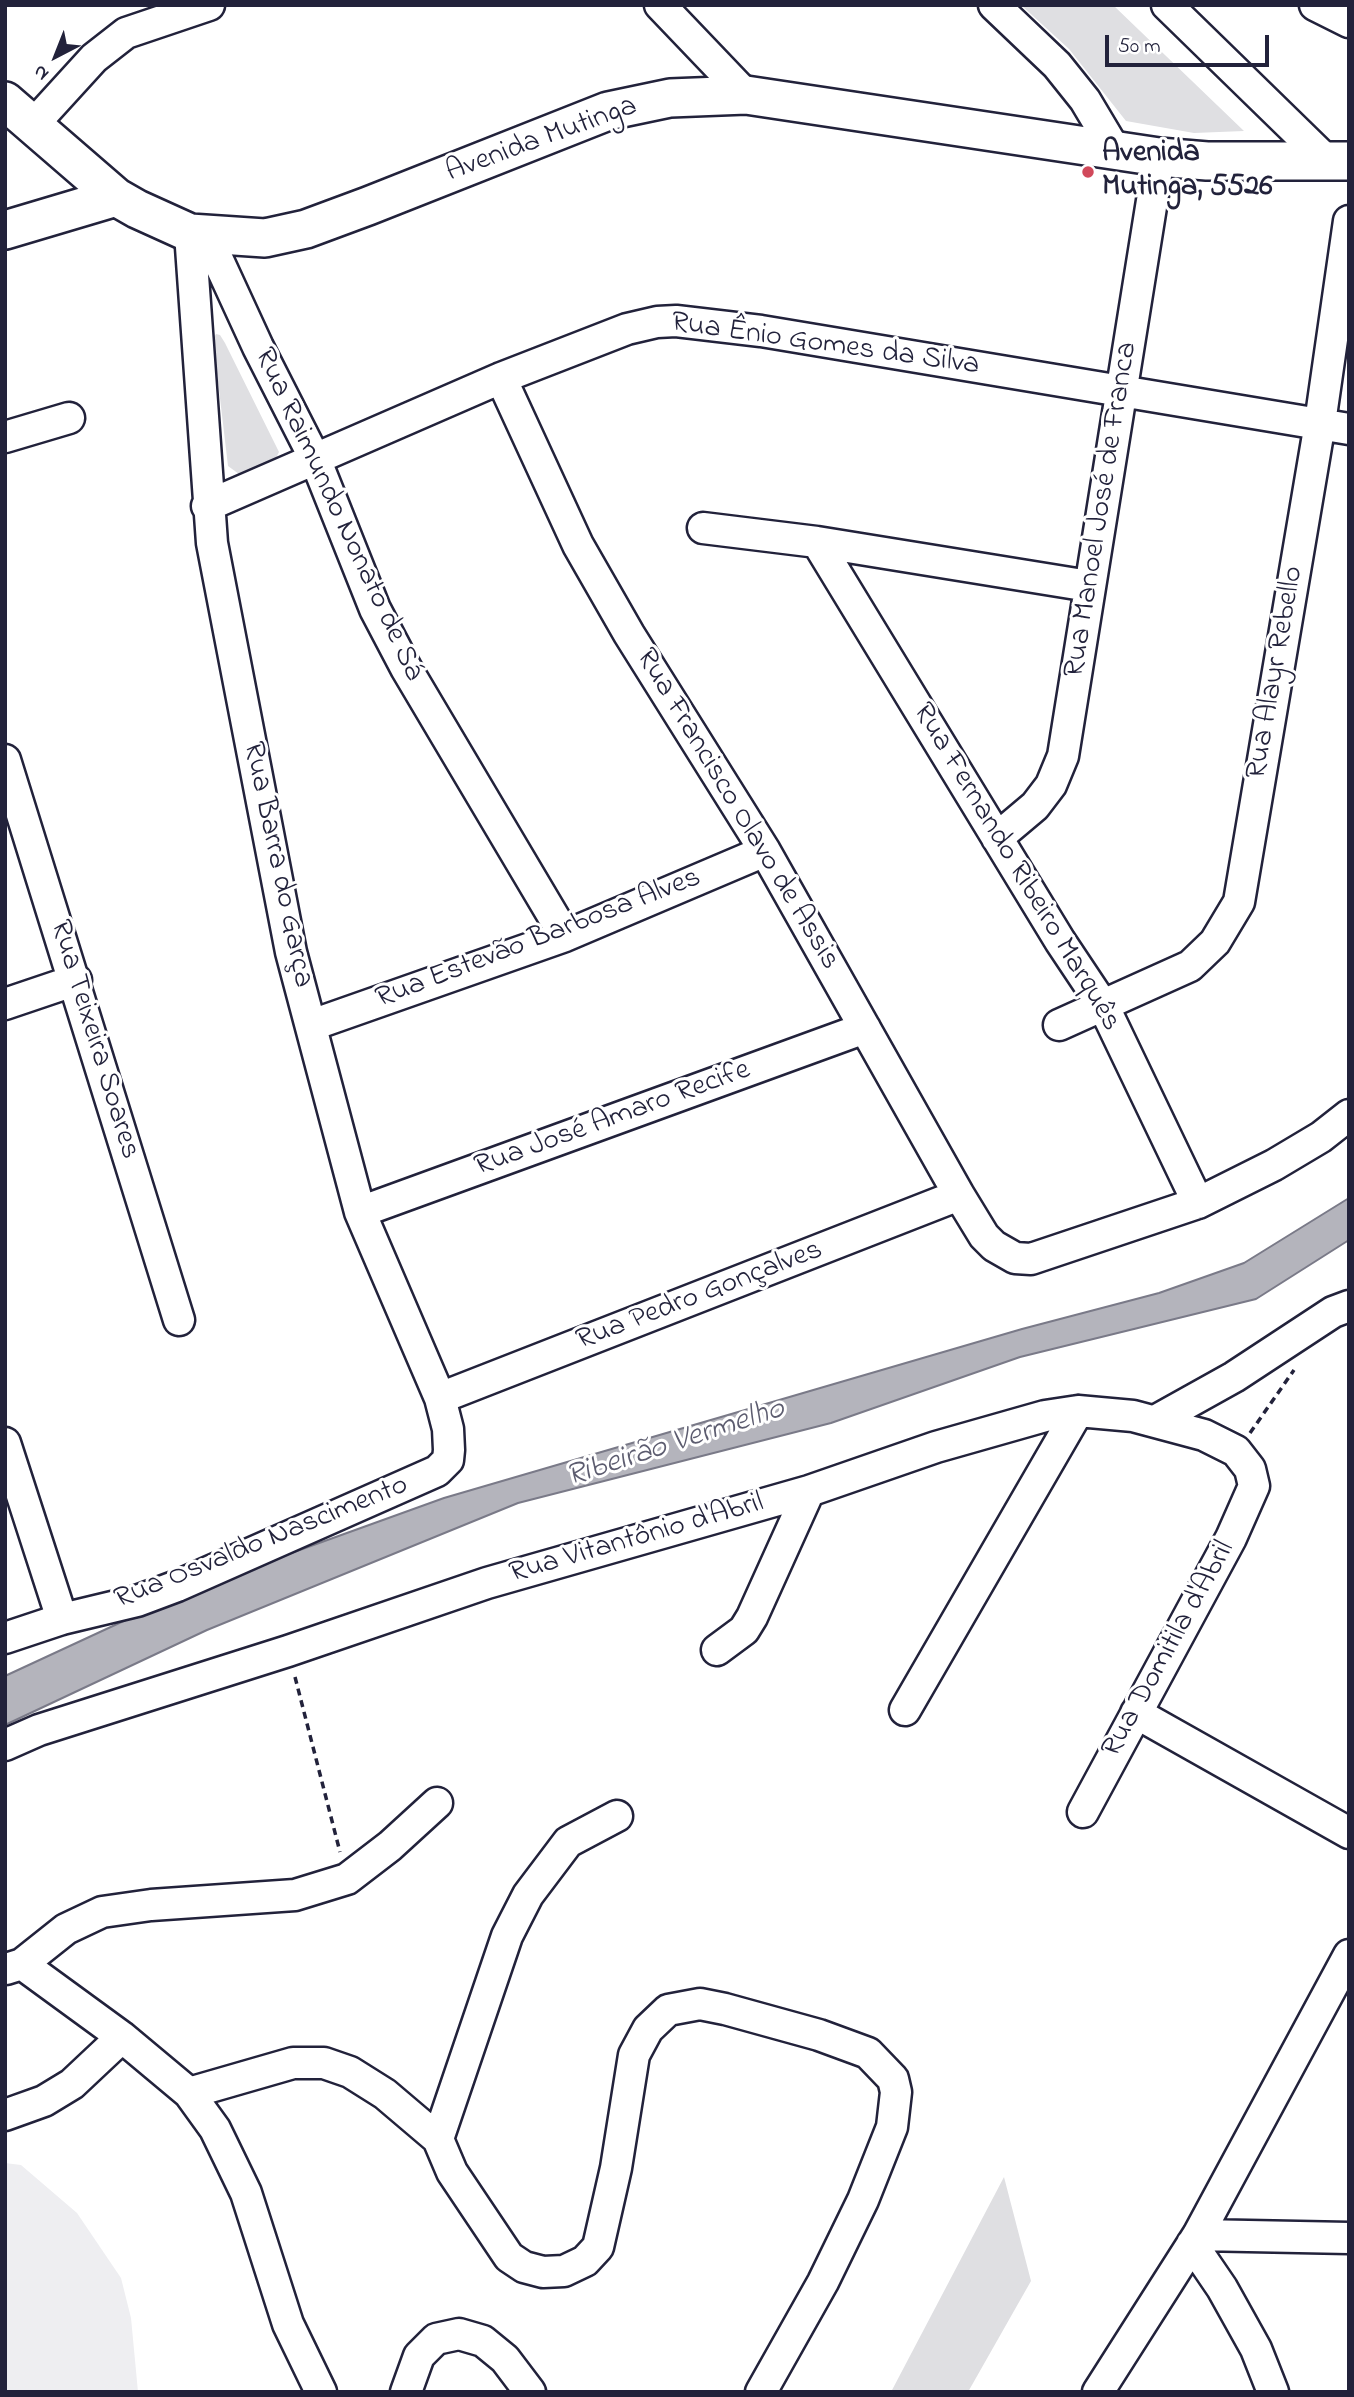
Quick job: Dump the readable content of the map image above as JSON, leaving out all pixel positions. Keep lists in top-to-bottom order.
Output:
{
  "streets": {
    "main road": ["Avenida Mutinga"],
    "street": [
      "Rua Ênio Gomes da Silva",
      "Rua Manoel José de Franca",
      "Rua Raimundo Nonato de Sá",
      "Rua Alayr Rebello",
      "Rua Francisco Olavo de Assis",
      "Rua Barra do Garça",
      "Rua Fernando Ribeiro Marquês",
      "Rua Estevão Barbosa Alves",
      "Rua Teixeira Soares",
      "Rua José Amaro Recife",
      "Rua Pedro Gonçalves",
      "Rua Vitantônio d'Abril",
      "Rua Osvaldo Nascimento",
      "Rua Domitila d'Abril"
    ]
  },
  "crossings": [
    ["Avenida Mutinga", "Rua Manoel José de Franca"],
    ["Avenida Mutinga", "Rua Raimundo Nonato de Sá"],
    ["Avenida Mutinga", "Rua Barra do Garça"],
    ["Rua Ênio Gomes da Silva", "Rua Manoel José de Franca"],
    ["Rua Ênio Gomes da Silva", "Rua Raimundo Nonato de Sá"],
    ["Rua Ênio Gomes da Silva", "Rua Alayr Rebello"],
    ["Rua Ênio Gomes da Silva", "Rua Francisco Olavo de Assis"],
    ["Rua Ênio Gomes da Silva", "Rua Barra do Garça"],
    ["Rua Manoel José de Franca", "Rua Fernando Ribeiro Marquês"],
    ["Rua Raimundo Nonato de Sá", "Rua Barra do Garça"],
    ["Rua Raimundo Nonato de Sá", "Rua Estevão Barbosa Alves"],
    ["Rua Alayr Rebello", "Rua Fernando Ribeiro Marquês"],
    ["Rua Francisco Olavo de Assis", "Rua Fernando Ribeiro Marquês"],
    ["Rua Francisco Olavo de Assis", "Rua Estevão Barbosa Alves"],
    ["Rua Francisco Olavo de Assis", "Rua José Amaro Recife"],
    ["Rua Francisco Olavo de Assis", "Rua Pedro Gonçalves"],
    ["Rua Barra do Garça", "Rua Estevão Barbosa Alves"],
    ["Rua Barra do Garça", "Rua José Amaro Recife"],
    ["Rua Barra do Garça", "Rua Pedro Gonçalves"],
    ["Rua Barra do Garça", "Rua Osvaldo Nascimento"],
    ["Rua Vitantônio d'Abril", "Rua Domitila d'Abril"]
  ],
  "water": ["Ribeirão Vermelho"],
  "places": ["Avenida Mutinga, 5526"],
  "scale_bar": "50 m",
  "north": "bottom left"
}
